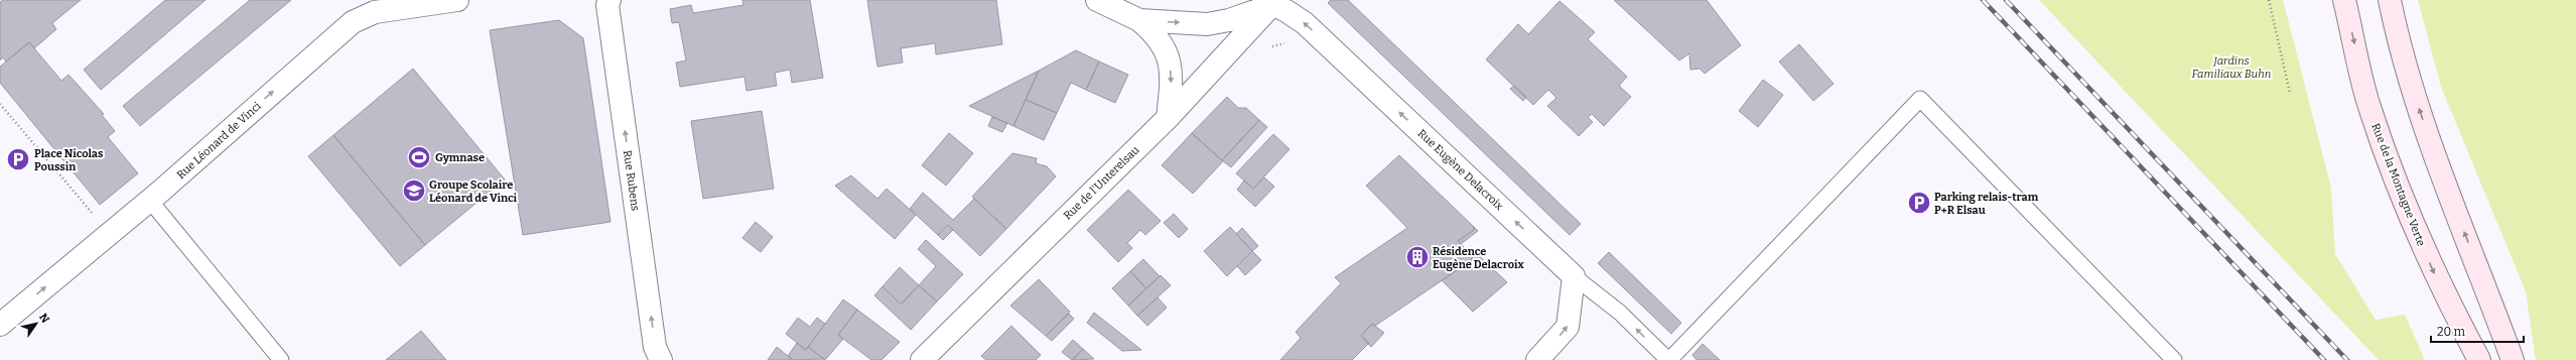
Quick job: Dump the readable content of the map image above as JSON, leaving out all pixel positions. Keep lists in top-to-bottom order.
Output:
{
  "streets": {
    "main road": ["Rue de la Montagne Verte"],
    "street": [
      "Rue Léonard de Vinci",
      "Rue Eugène Delacroix",
      "Rue Rubens",
      "Rue de l'Unterelsau"
    ]
  },
  "crossings": [
    ["Rue Eugène Delacroix", "Rue de l'Unterelsau"]
  ],
  "one_way": ["Rue Léonard de Vinci", "Rue Eugène Delacroix", "Rue Rubens"],
  "parks": ["Jardins Familiaux Buhn"],
  "places": {
    "sports": ["Gymnase"],
    "parking": ["Place Nicolas Poussin", "Parking relais-tram P+R Elsau"],
    "school or university": ["Groupe Scolaire Léonard de Vinci"],
    "building": ["Résidence Eugène Delacroix"]
  },
  "scale_bar": "20 m",
  "north": "top right"
}
